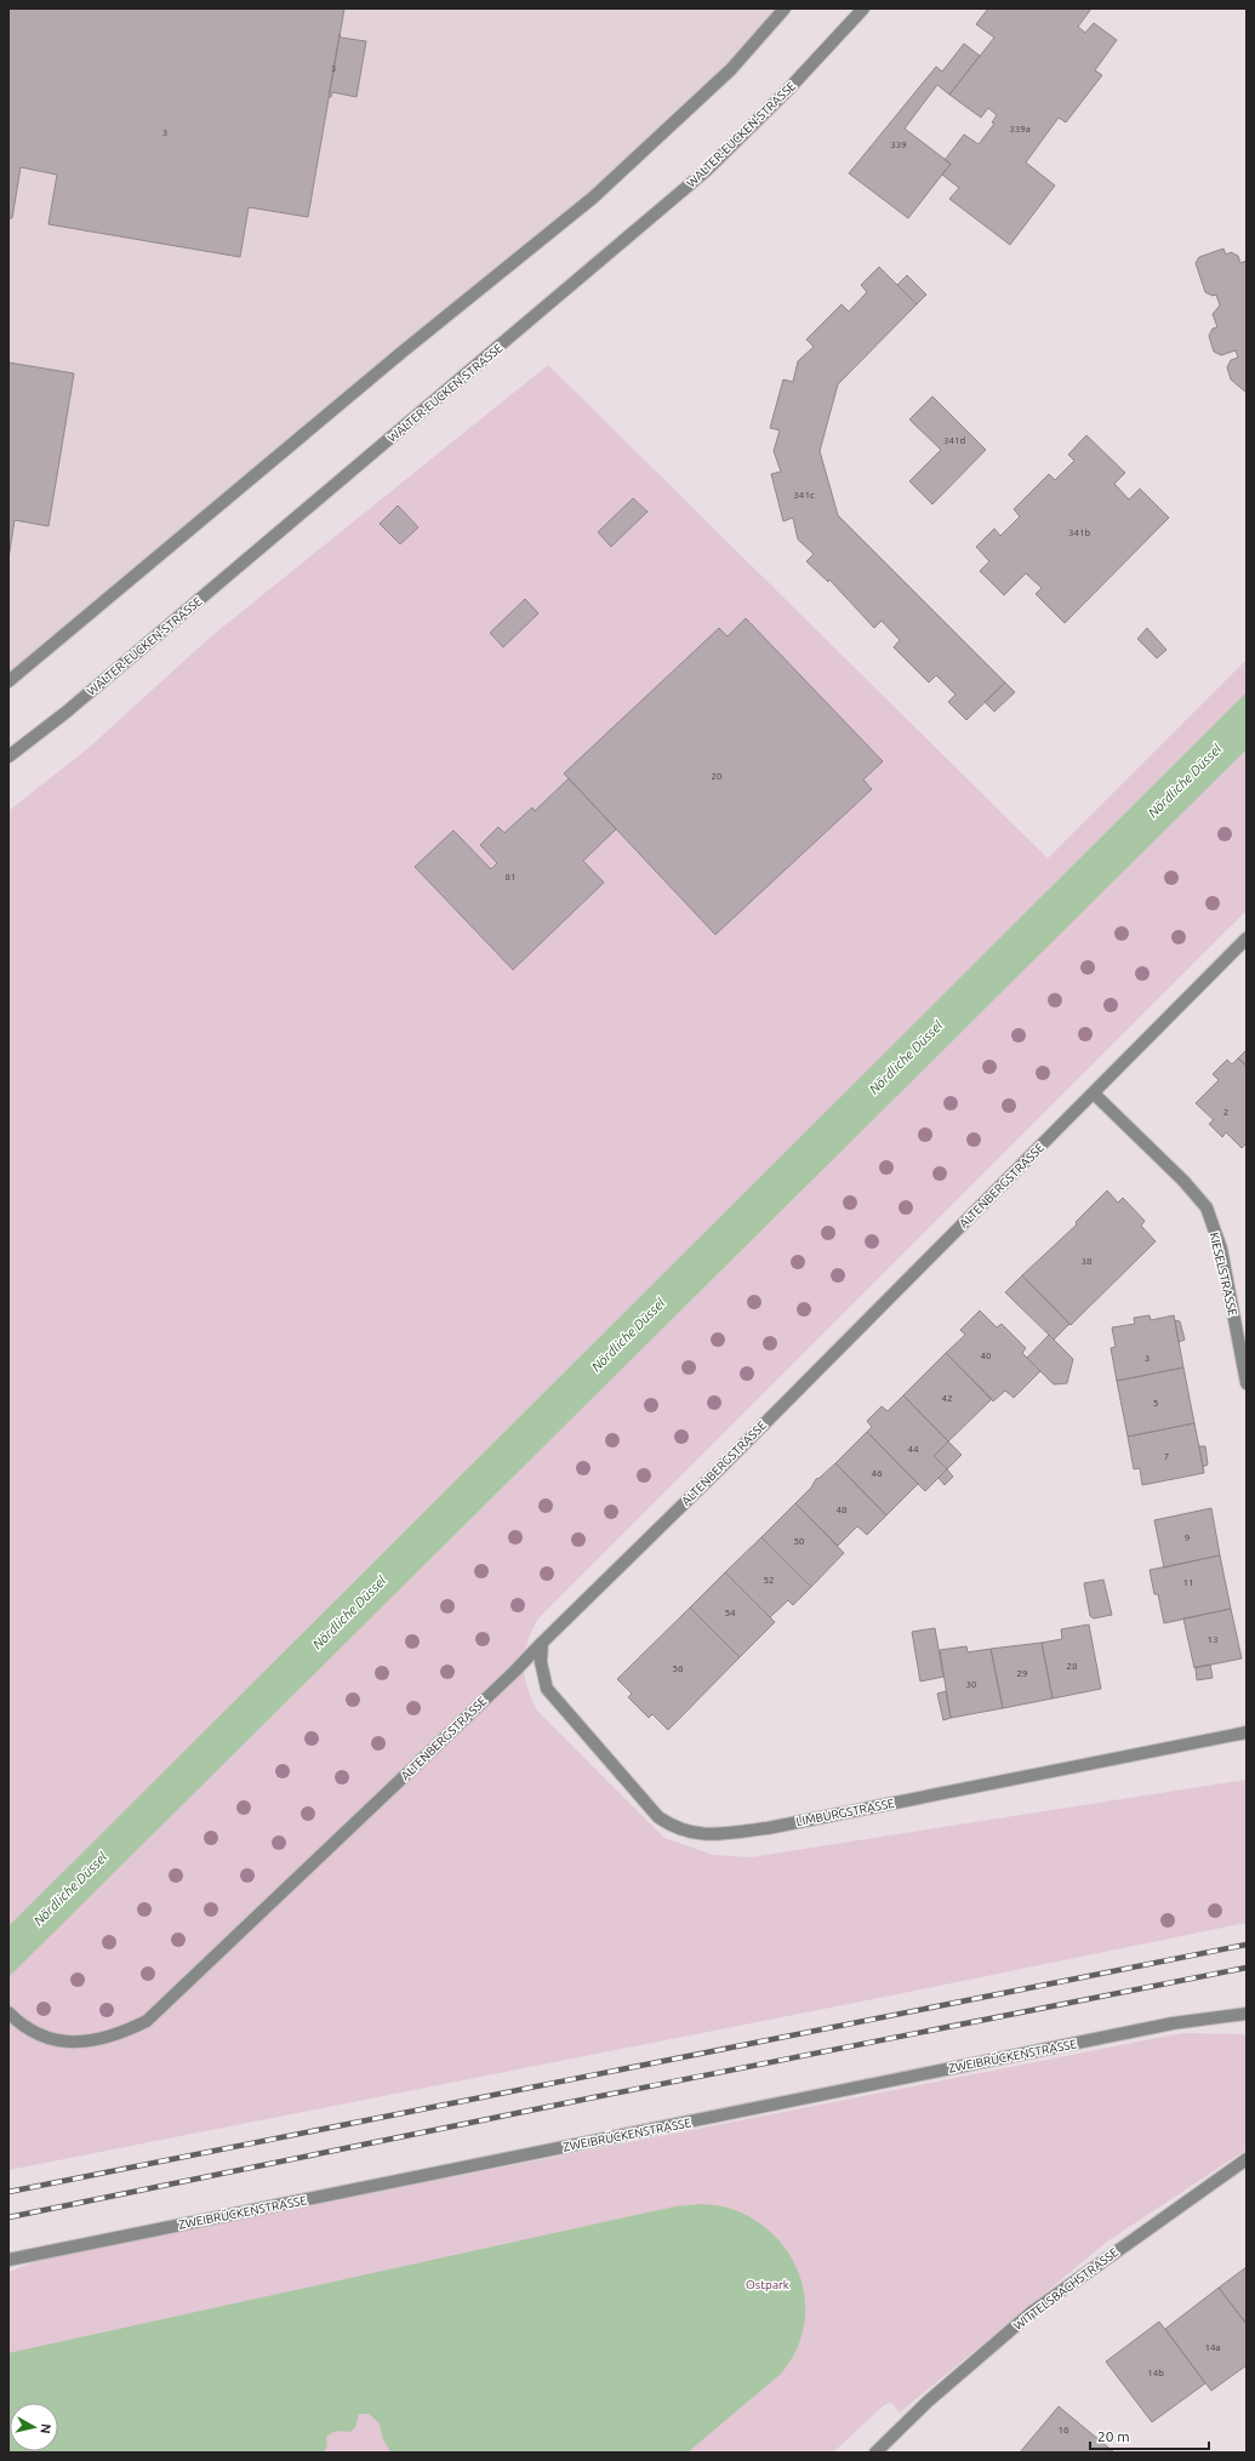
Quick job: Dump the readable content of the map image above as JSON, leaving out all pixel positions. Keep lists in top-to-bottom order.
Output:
{
  "streets": {
    "street": [
      "WALTER-EUCKEN-STRASSE",
      "ALTENBERGSTRASSE",
      "KIESELSTRASSE",
      "LIMBURGSTRASSE",
      "ZWEIBRÜCKENSTRASSE",
      "WITTELSBACHSTRASSE"
    ]
  },
  "crossings": [
    ["ALTENBERGSTRASSE", "KIESELSTRASSE"],
    ["ALTENBERGSTRASSE", "LIMBURGSTRASSE"]
  ],
  "water": ["Nördliche Düssel"],
  "parks": ["Ostpark"],
  "house_numbers": [
    "3",
    "339a",
    "3",
    "339",
    "341d",
    "341c",
    "341b",
    "20",
    "81",
    "2",
    "38",
    "40",
    "3",
    "42",
    "5",
    "44",
    "7",
    "46",
    "48",
    "9",
    "50",
    "52",
    "11",
    "54",
    "13",
    "28",
    "56",
    "29",
    "30",
    "14a",
    "14b",
    "16"
  ],
  "scale_bar": "20 m",
  "north": "right"
}
